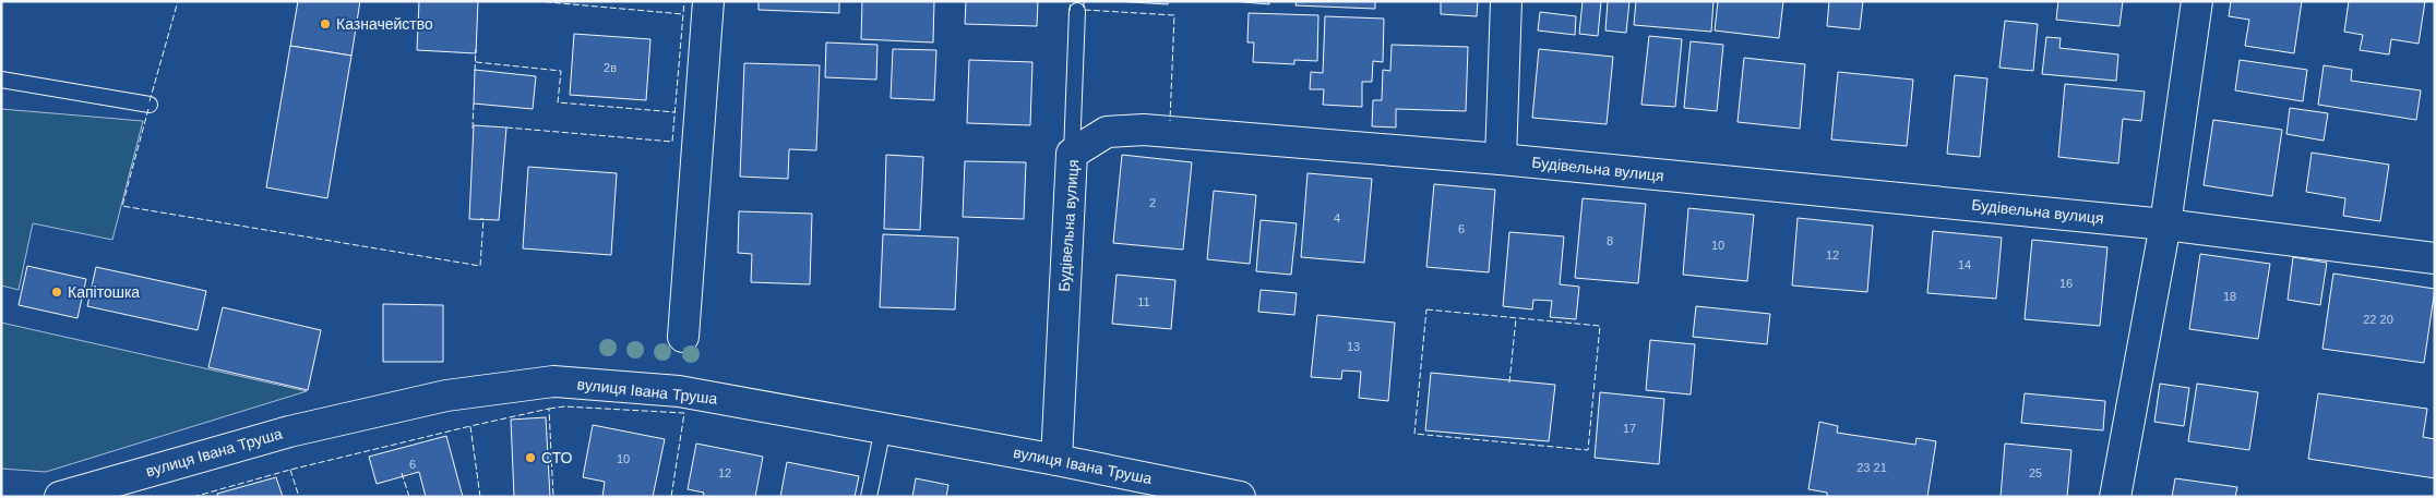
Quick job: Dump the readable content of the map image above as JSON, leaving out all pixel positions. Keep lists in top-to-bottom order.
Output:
{
  "streets": {
    "street": ["Будівельна вулиця", "вулиця Івана Труша"]
  },
  "crossings": [
    ["Будівельна вулиця", "вулиця Івана Труша"]
  ],
  "places": ["Казначейство", "Капітошка", "СТО"],
  "house_numbers": [
    "2в",
    "2",
    "4",
    "6",
    "8",
    "10",
    "12",
    "14",
    "16",
    "18",
    "11",
    "22 20",
    "13",
    "17",
    "10",
    "6",
    "23 21",
    "12",
    "25"
  ]
}
